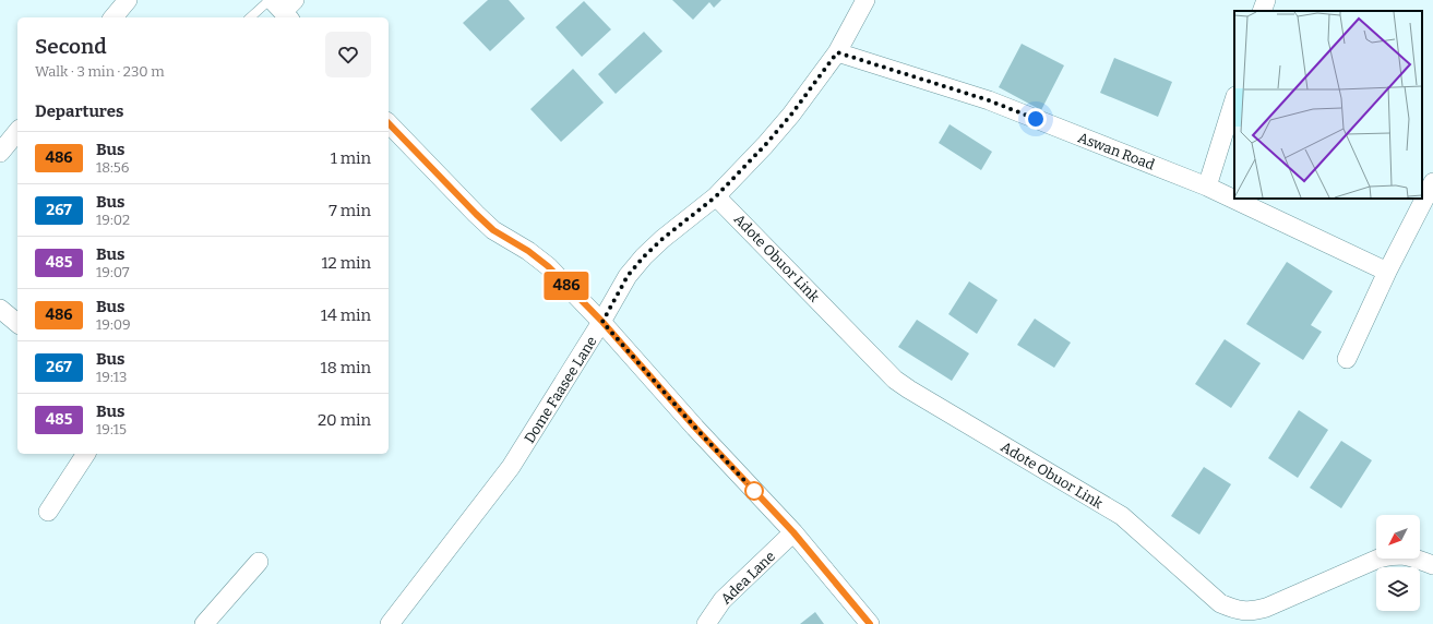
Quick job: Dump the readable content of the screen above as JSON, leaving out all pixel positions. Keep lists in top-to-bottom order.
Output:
{
  "streets": {
    "street": [
      "Aswan Road",
      "Adote Obuor Link",
      "Dome Faasee Lane",
      "Adea Lane"
    ]
  },
  "crossings": [
    ["Aswan Road", "Dome Faasee Lane"],
    ["Adote Obuor Link", "Dome Faasee Lane"]
  ],
  "lines": ["bus line 486"],
  "north": "bottom left",
  "page": {
    "on_map": "486",
    "heading": [
      ["Second", "Walk · 3 min · 230 m"],
      "Departures"
    ],
    "list": [
      {
        "mark": "486",
        "name": "Bus",
        "note": "18:56",
        "value": "1 min"
      },
      {
        "mark": "267",
        "name": "Bus",
        "note": "19:02",
        "value": "7 min"
      },
      {
        "mark": "485",
        "name": "Bus",
        "note": "19:07",
        "value": "12 min"
      },
      {
        "mark": "486",
        "name": "Bus",
        "note": "19:09",
        "value": "14 min"
      },
      {
        "mark": "267",
        "name": "Bus",
        "note": "19:13",
        "value": "18 min"
      },
      {
        "mark": "485",
        "name": "Bus",
        "note": "19:15",
        "value": "20 min"
      }
    ]
  }
}
